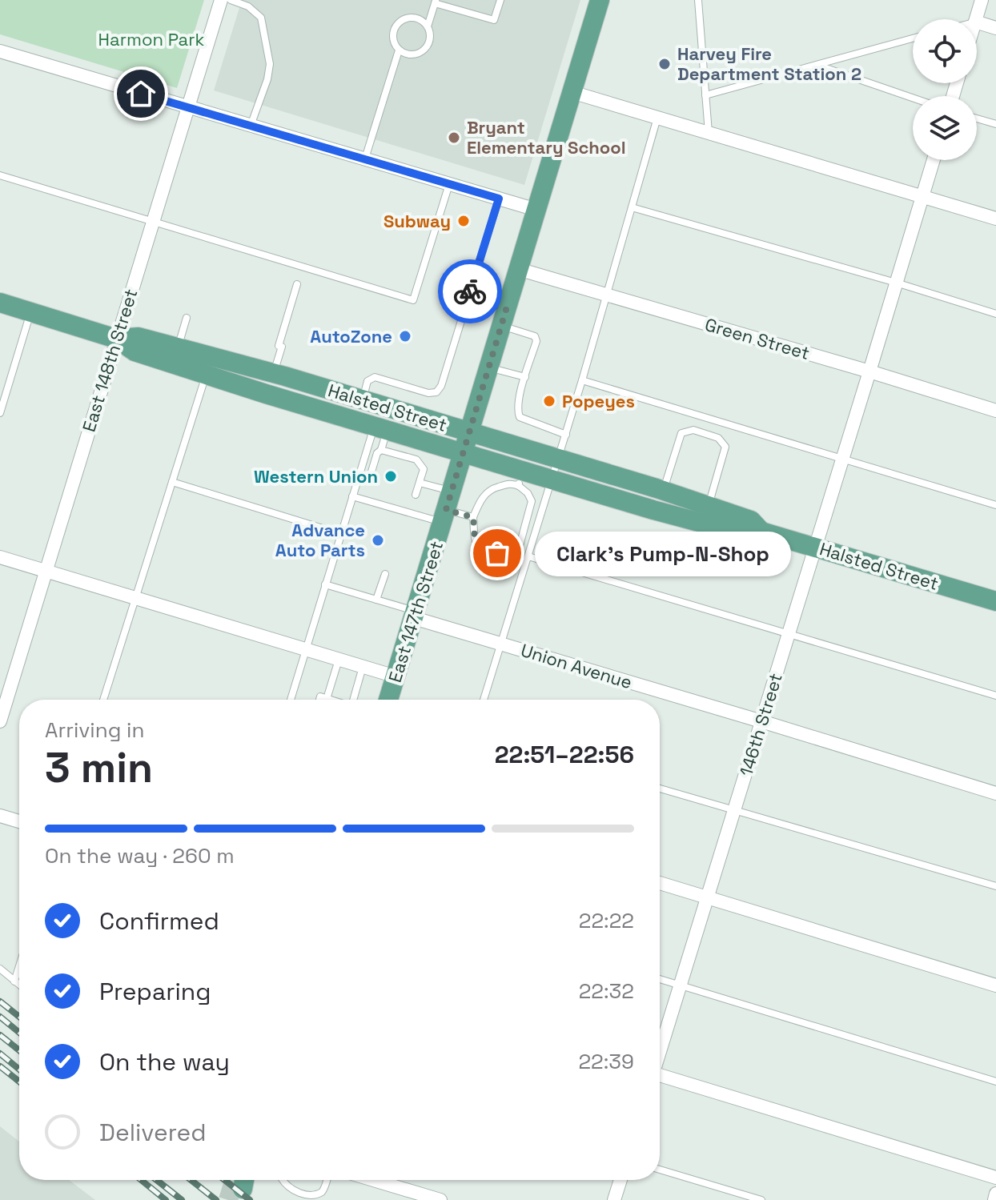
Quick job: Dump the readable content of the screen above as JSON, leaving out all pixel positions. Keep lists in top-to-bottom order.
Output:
{
  "streets": {
    "main road": ["Halsted Street", "East 147th Street"],
    "street": [
      "Green Street",
      "East 148th Street",
      "Union Avenue",
      "146th Street"
    ]
  },
  "crossings": [
    ["Green Street", "East 147th Street"],
    ["Green Street", "146th Street"],
    ["East 148th Street", "Halsted Street"],
    ["Halsted Street", "East 147th Street"],
    ["Halsted Street", "146th Street"],
    ["East 147th Street", "Union Avenue"],
    ["Union Avenue", "146th Street"]
  ],
  "parks": ["Harmon Park"],
  "places": [
    "Harvey Fire Department Station 2",
    "Bryant Elementary School",
    "Subway",
    "AutoZone",
    "Popeyes",
    "Western Union",
    "Advance Auto Parts",
    "Clark's Pump-N-Shop"
  ],
  "page": {
    "bubble": "Clark's Pump-N-Shop",
    "heading": ["3 min", "Arriving in", "22:51–22:56"],
    "bar": "On the way · 260 m",
    "list": [
      ["Confirmed", "22:22"],
      ["Preparing", "22:32"],
      ["On the way", "22:39"],
      "Delivered"
    ]
  }
}
